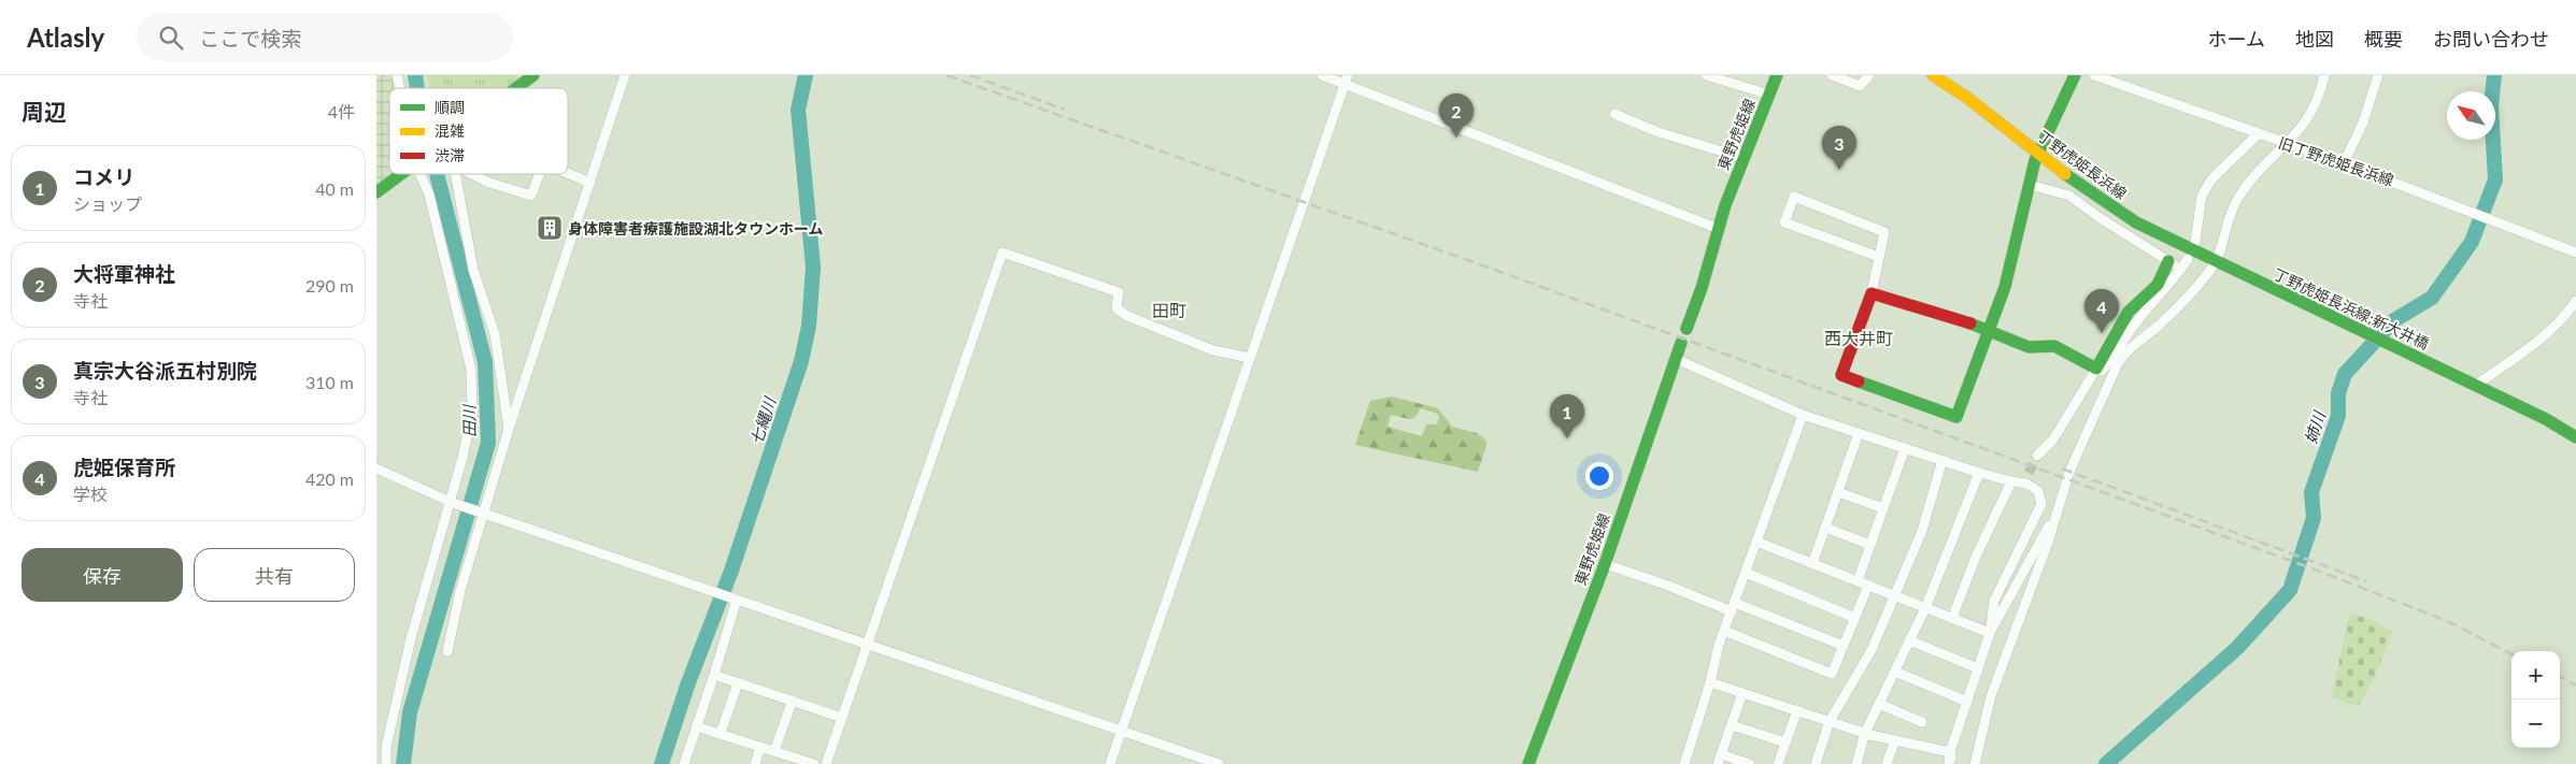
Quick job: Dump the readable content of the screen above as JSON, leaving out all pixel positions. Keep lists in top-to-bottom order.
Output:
{
  "streets": {
    "main road": ["東野虎姫線", "丁野虎姫長浜線", "丁野虎姫長浜線;新大井橋"],
    "street": ["旧丁野虎姫長浜線"]
  },
  "crossings": [
    ["丁野虎姫長浜線", "丁野虎姫長浜線;新大井橋"]
  ],
  "districts": ["田町", "西大井町"],
  "water": ["田川", "七縄川", "姉川"],
  "places": {
    "building": ["身体障害者療護施設湖北タウンホーム"]
  },
  "legend": ["順調", "混雑", "渋滞"],
  "north": "top left",
  "page": {
    "header": "Atlasly",
    "search": "ここで検索",
    "nav": [
      "ホーム",
      "地図",
      "概要",
      "お問い合わせ"
    ],
    "heading": ["周辺", "4件"],
    "pins": [
      "2",
      "3",
      "4",
      "1"
    ],
    "list": [
      {
        "mark": "1",
        "name": "コメリ",
        "note": "ショップ",
        "value": "40 m"
      },
      {
        "mark": "2",
        "name": "大将軍神社",
        "note": "寺社",
        "value": "290 m"
      },
      {
        "mark": "3",
        "name": "真宗大谷派五村別院",
        "note": "寺社",
        "value": "310 m"
      },
      {
        "mark": "4",
        "name": "虎姫保育所",
        "note": "学校",
        "value": "420 m"
      }
    ],
    "buttons": ["保存", "共有"],
    "map_buttons": ["+", "−"]
  }
}
